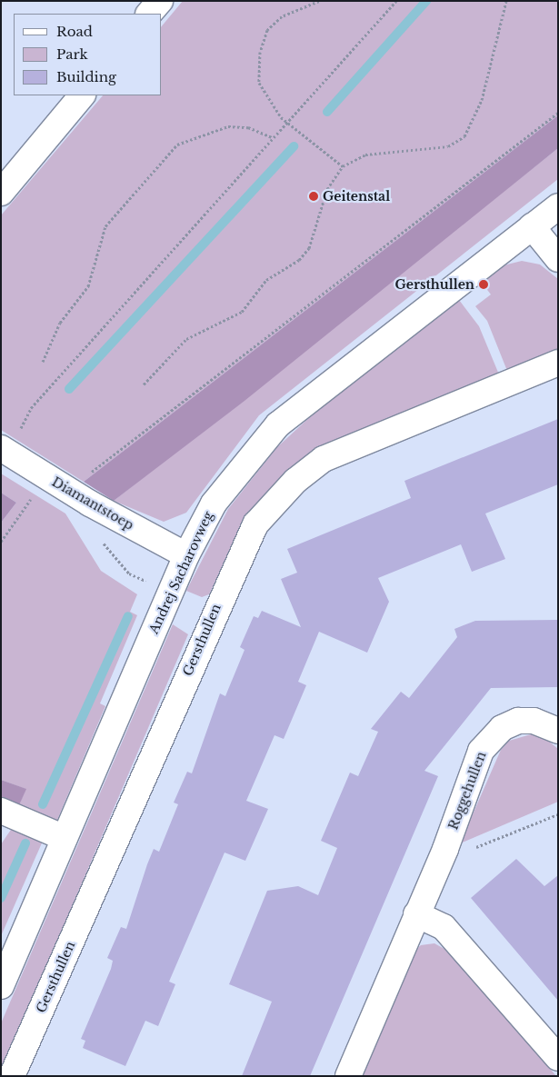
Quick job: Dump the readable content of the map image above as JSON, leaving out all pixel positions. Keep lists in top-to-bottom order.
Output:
{
  "streets": {
    "street": [
      "Diamantstoep",
      "Andrej Sacharovweg",
      "Gersthullen",
      "Roggehullen"
    ]
  },
  "crossings": [
    ["Diamantstoep", "Andrej Sacharovweg"]
  ],
  "places": ["Geitenstal", "Gersthullen"],
  "legend": ["Road", "Park", "Building"]
}
